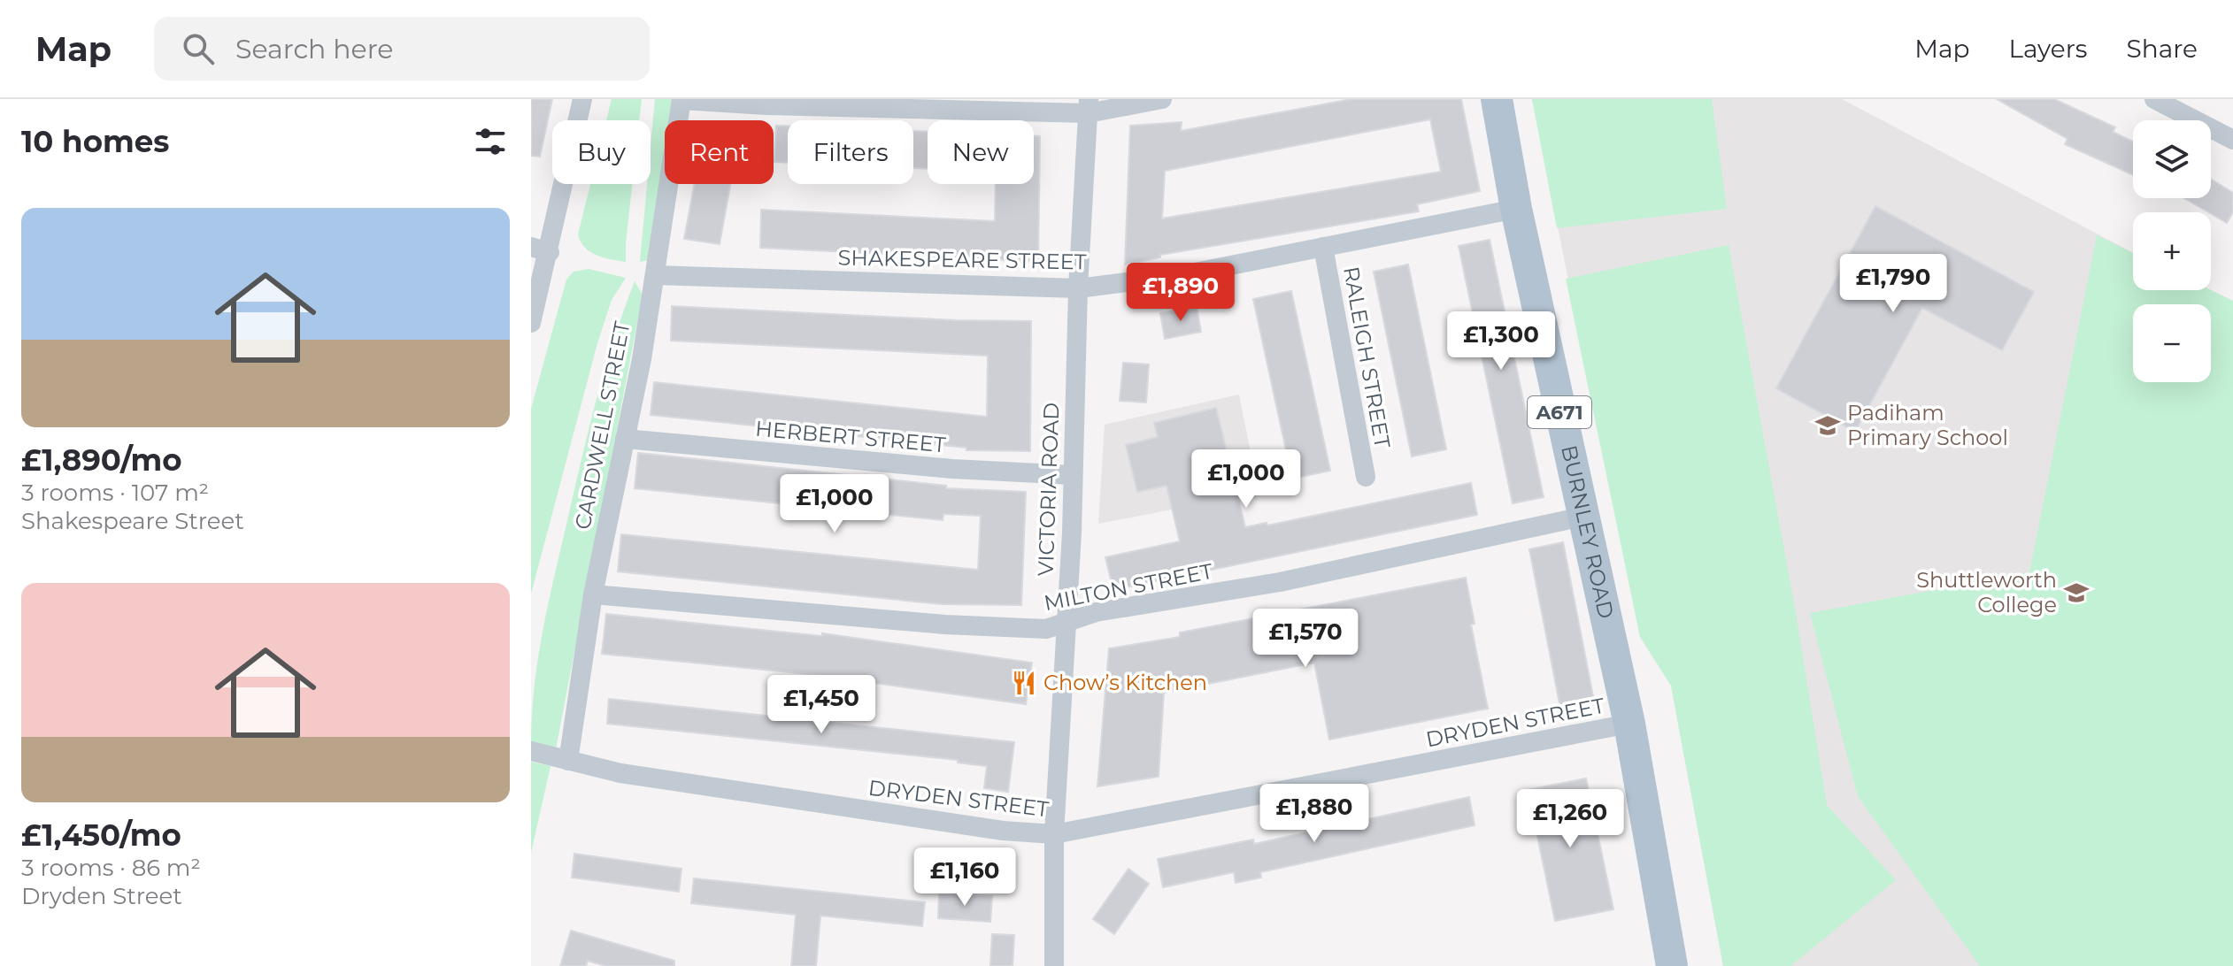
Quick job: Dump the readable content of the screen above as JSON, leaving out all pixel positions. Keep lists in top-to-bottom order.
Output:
{
  "streets": {
    "main road": ["A671", "BURNLEY ROAD"],
    "street": [
      "SHAKESPEARE STREET",
      "RALEIGH STREET",
      "CARDWELL STREET",
      "HERBERT STREET",
      "VICTORIA ROAD",
      "MILTON STREET",
      "DRYDEN STREET"
    ]
  },
  "crossings": [
    ["SHAKESPEARE STREET", "RALEIGH STREET"],
    ["SHAKESPEARE STREET", "CARDWELL STREET"],
    ["SHAKESPEARE STREET", "VICTORIA ROAD"],
    ["SHAKESPEARE STREET", "BURNLEY ROAD"],
    ["CARDWELL STREET", "HERBERT STREET"],
    ["CARDWELL STREET", "MILTON STREET"],
    ["CARDWELL STREET", "DRYDEN STREET"],
    ["HERBERT STREET", "VICTORIA ROAD"],
    ["VICTORIA ROAD", "MILTON STREET"],
    ["VICTORIA ROAD", "DRYDEN STREET"],
    ["BURNLEY ROAD", "MILTON STREET"],
    ["BURNLEY ROAD", "DRYDEN STREET"]
  ],
  "places": {
    "school or university": ["Padiham Primary School", "Shuttleworth College"],
    "restaurant": ["Chow’s Kitchen"]
  },
  "page": {
    "header": "Map",
    "search": "Search here",
    "nav": ["Map", "Layers", "Share"],
    "heading": "10 homes",
    "map_buttons": ["+", "−"],
    "chip": [
      "Buy",
      "Rent",
      "Filters",
      "New"
    ],
    "list": [
      {
        "name": "£1,890/mo",
        "note": "3 rooms · 107 m² · Shakespeare Street"
      },
      {
        "name": "£1,450/mo",
        "note": "3 rooms · 86 m² · Dryden Street"
      }
    ],
    "price": [
      "£1,790",
      "£1,890",
      "£1,300",
      "£1,000",
      "£1,000",
      "£1,570",
      "£1,450",
      "£1,880",
      "£1,260",
      "£1,160"
    ]
  }
}
